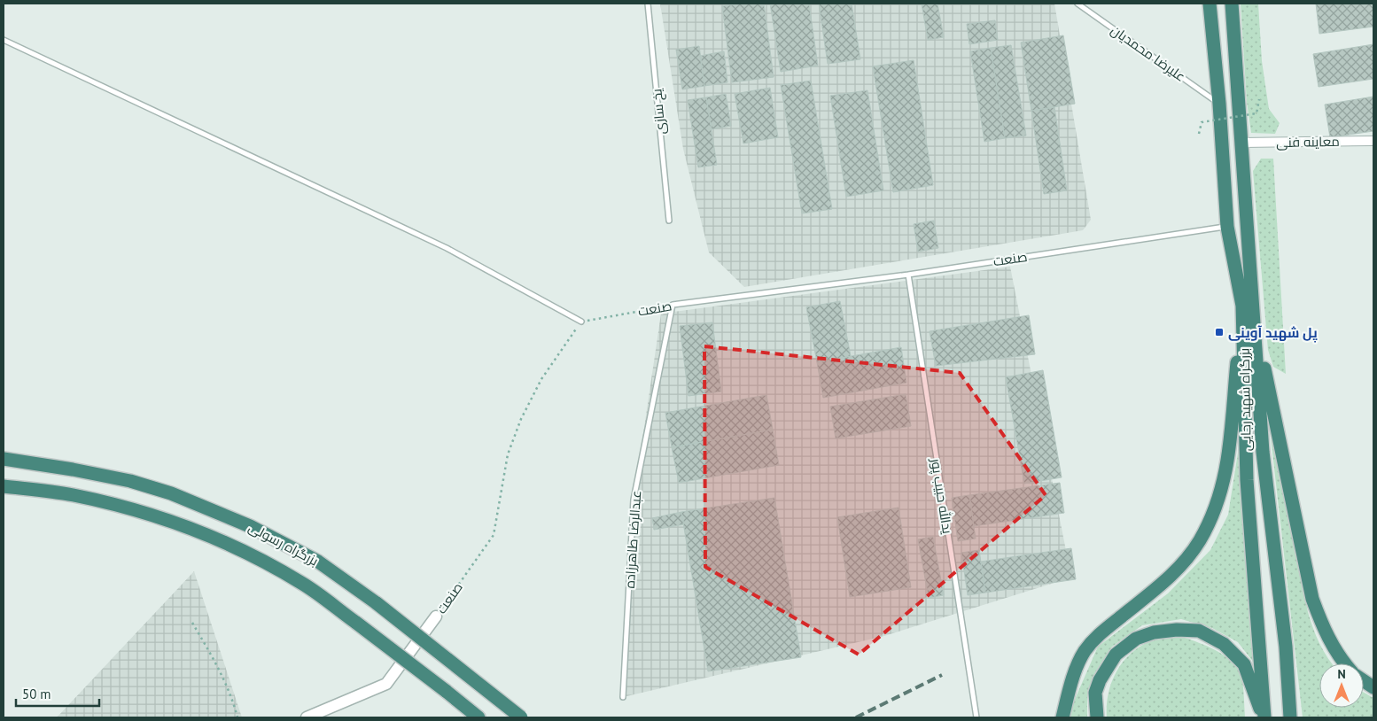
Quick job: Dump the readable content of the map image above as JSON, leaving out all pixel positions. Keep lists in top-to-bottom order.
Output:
{
  "streets": {
    "highway": ["بزرگراه شهید رجایی", "بزرگراه رسولی"],
    "street": ["معاینه فنی", "صنعت"],
    "lane": [
      "علیرضا محمدیان",
      "یخ سازی",
      "یدالله حبیب پور",
      "عبدالرضا طاهرزاده"
    ]
  },
  "crossings": [
    ["علیرضا محمدیان", "بزرگراه شهید رجایی"],
    ["معاینه فنی", "بزرگراه شهید رجایی"],
    ["صنعت", "بزرگراه شهید رجایی"],
    ["صنعت", "یدالله حبیب پور"],
    ["صنعت", "عبدالرضا طاهرزاده"]
  ],
  "places": {
    "transit": ["پل شهید آوینی"]
  },
  "scale_bar": "50 m",
  "north": "top"
}
